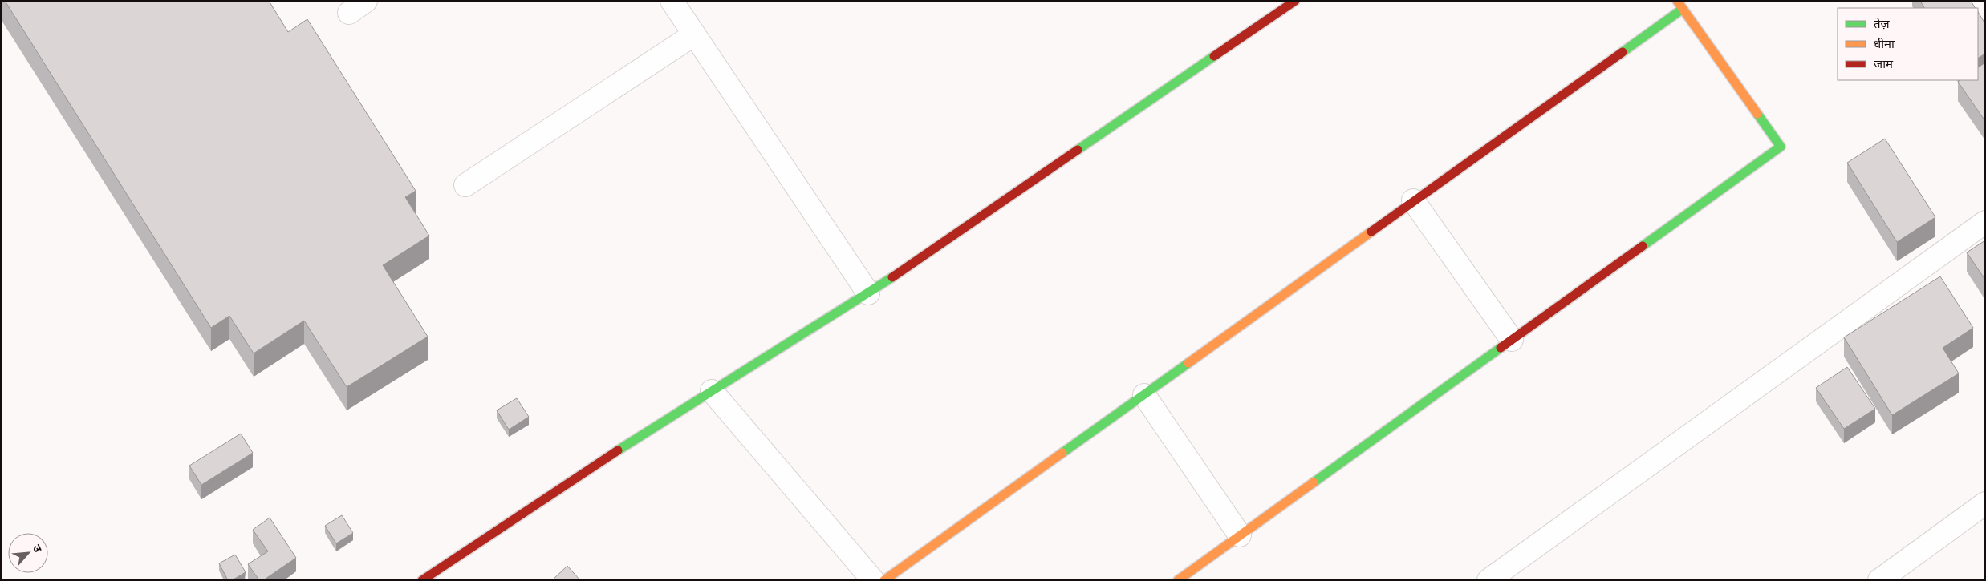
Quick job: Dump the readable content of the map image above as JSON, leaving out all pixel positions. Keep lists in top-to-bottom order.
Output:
{
  "legend": ["तेज़", "धीमा", "जाम"],
  "north": "top right"
}
